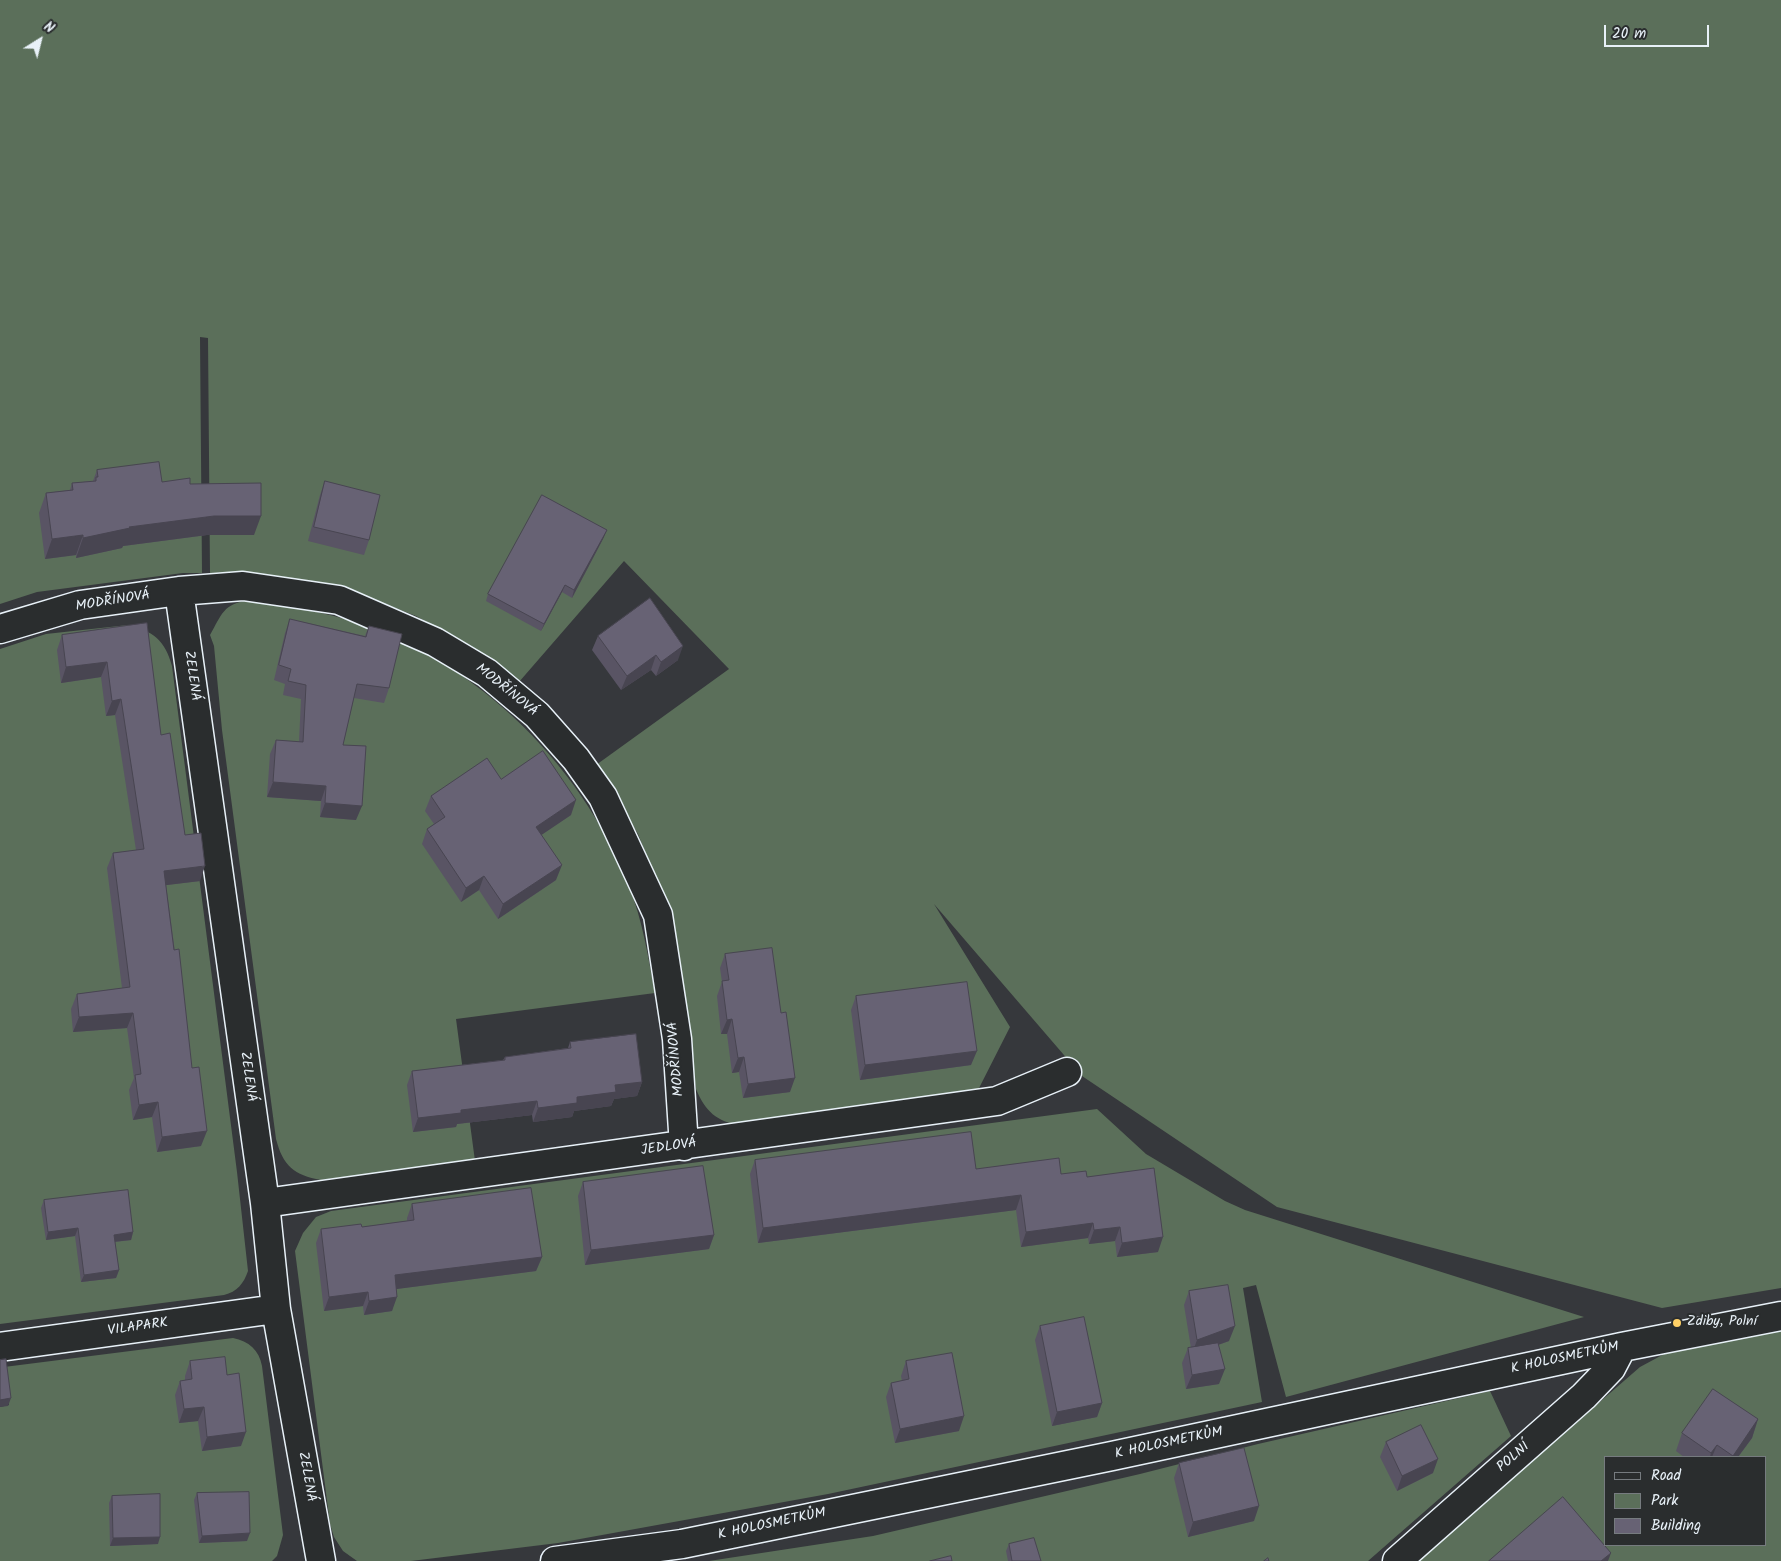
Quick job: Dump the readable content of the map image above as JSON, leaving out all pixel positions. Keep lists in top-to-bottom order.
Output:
{
  "streets": {
    "street": [
      "MODŘÍNOVÁ",
      "ZELENÁ",
      "JEDLOVÁ",
      "VILAPARK",
      "K HOLOSMETKŮM",
      "POLNÍ"
    ]
  },
  "crossings": [
    ["MODŘÍNOVÁ", "ZELENÁ"],
    ["MODŘÍNOVÁ", "JEDLOVÁ"],
    ["ZELENÁ", "JEDLOVÁ"],
    ["ZELENÁ", "VILAPARK"],
    ["K HOLOSMETKŮM", "POLNÍ"]
  ],
  "places": ["Zdiby, Polní"],
  "legend": ["Road", "Park", "Building"],
  "scale_bar": "20 m",
  "north": "top right"
}
